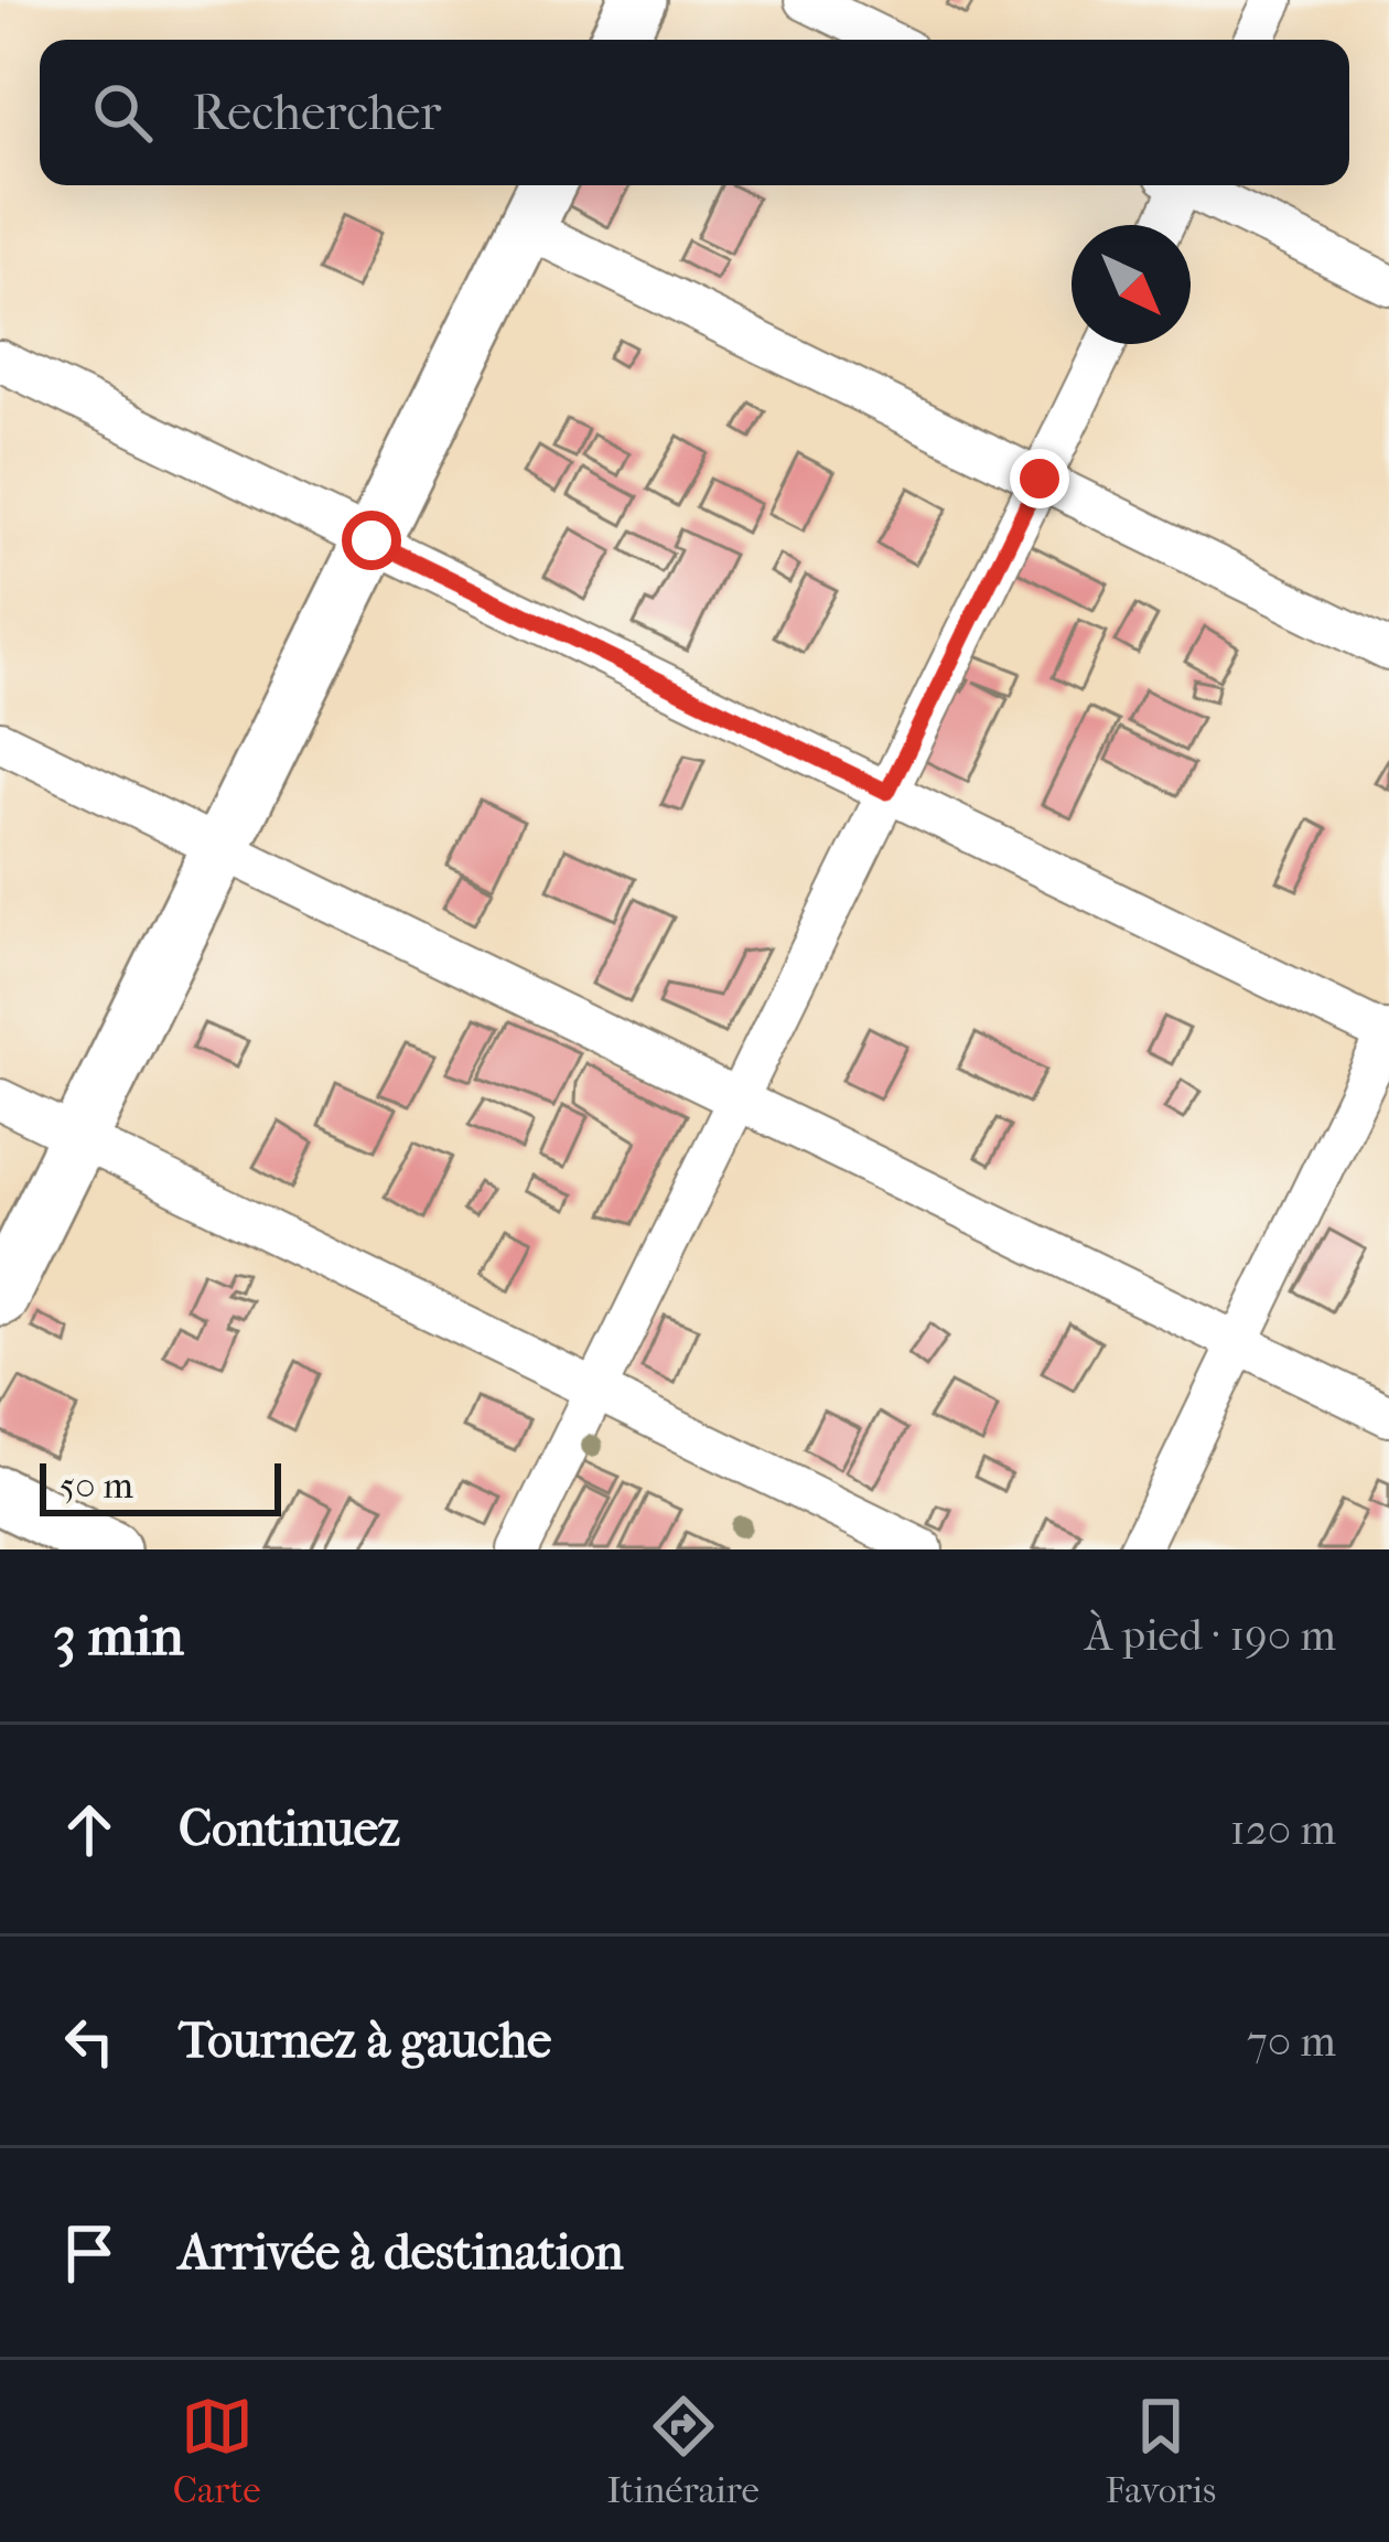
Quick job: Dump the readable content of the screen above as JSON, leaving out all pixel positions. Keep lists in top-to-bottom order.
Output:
{
  "scale_bar": "50 m",
  "north": "bottom right",
  "page": {
    "search": "Rechercher",
    "scale": "50 m",
    "heading": ["3 min", "À pied · 190 m"],
    "list": [
      ["Continuez", "120 m"],
      ["Tournez à gauche", "70 m"],
      "Arrivée à destination"
    ],
    "nav": ["Carte", "Itinéraire", "Favoris"]
  }
}
